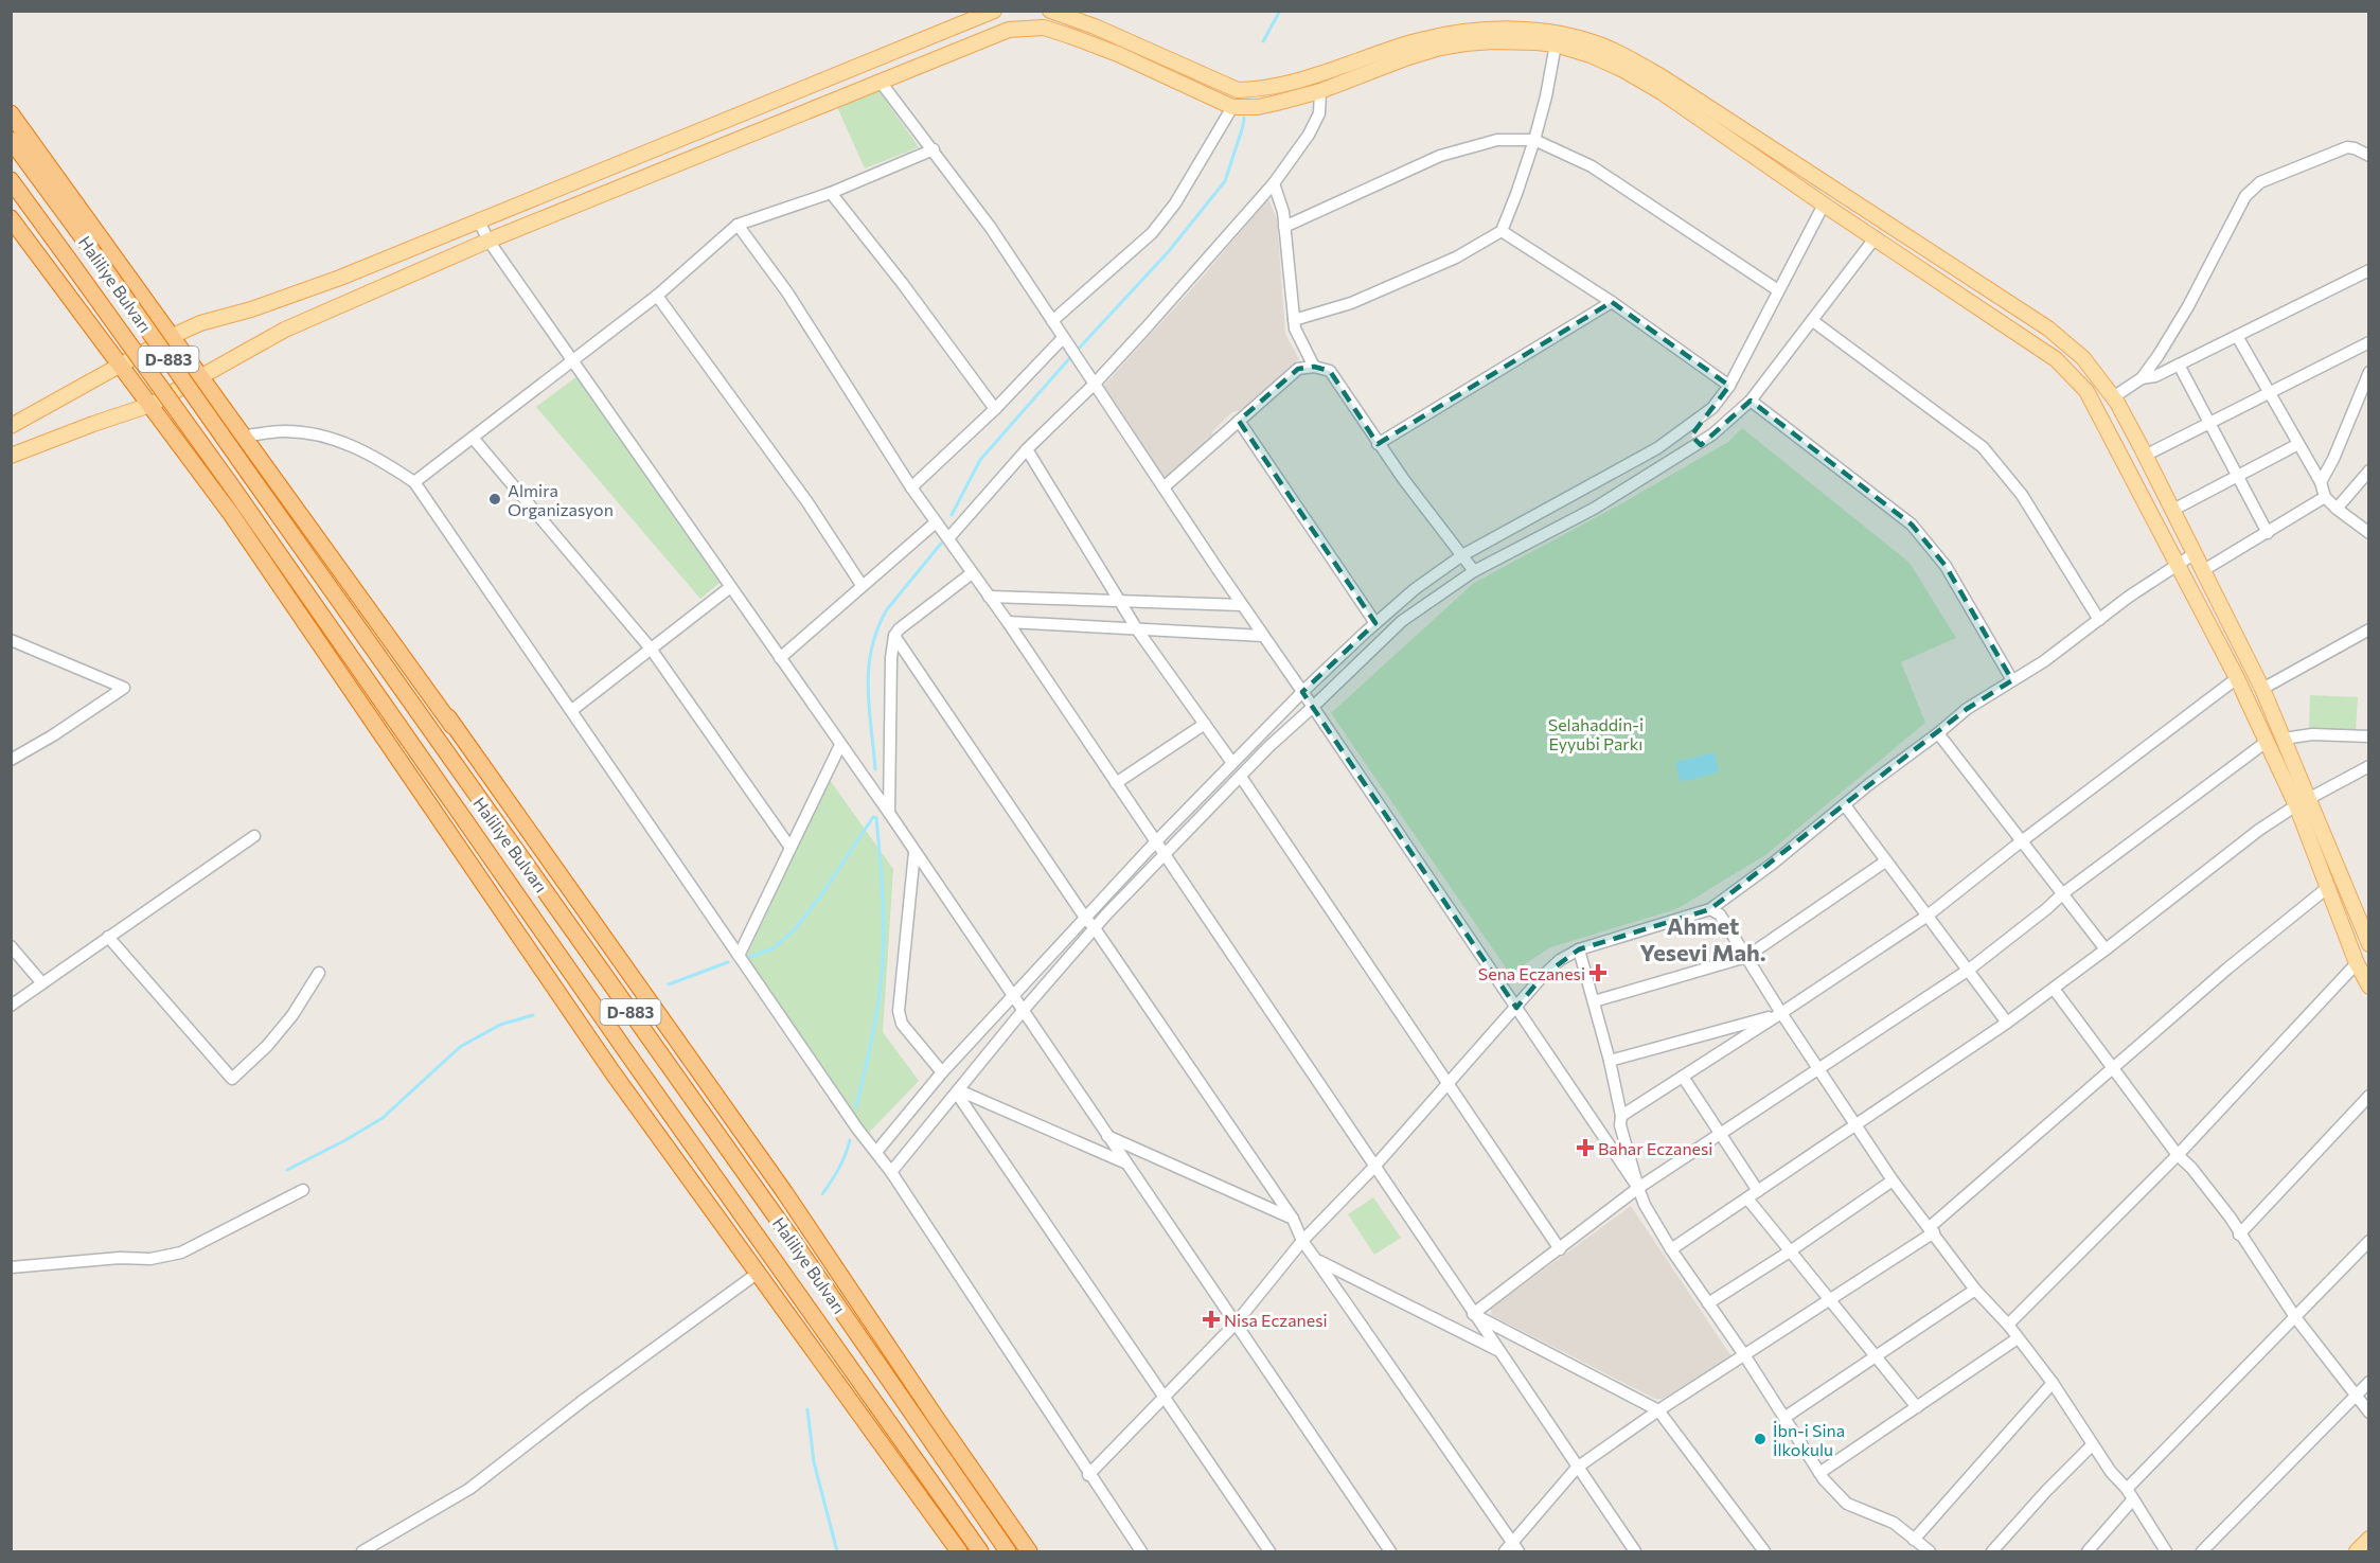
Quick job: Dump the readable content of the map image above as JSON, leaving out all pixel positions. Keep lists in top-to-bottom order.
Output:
{
  "streets": {
    "highway": ["Haliliye Bulvarı", "D-883"]
  },
  "districts": ["Ahmet Yesevi Mah."],
  "parks": ["Selahaddin-i Eyyubi Parkı"],
  "places": {
    "other": ["Almira Organizasyon", "İbn-i Sina İlkokulu"],
    "health": ["Sena Eczanesi", "Bahar Eczanesi", "Nisa Eczanesi"]
  }
}
